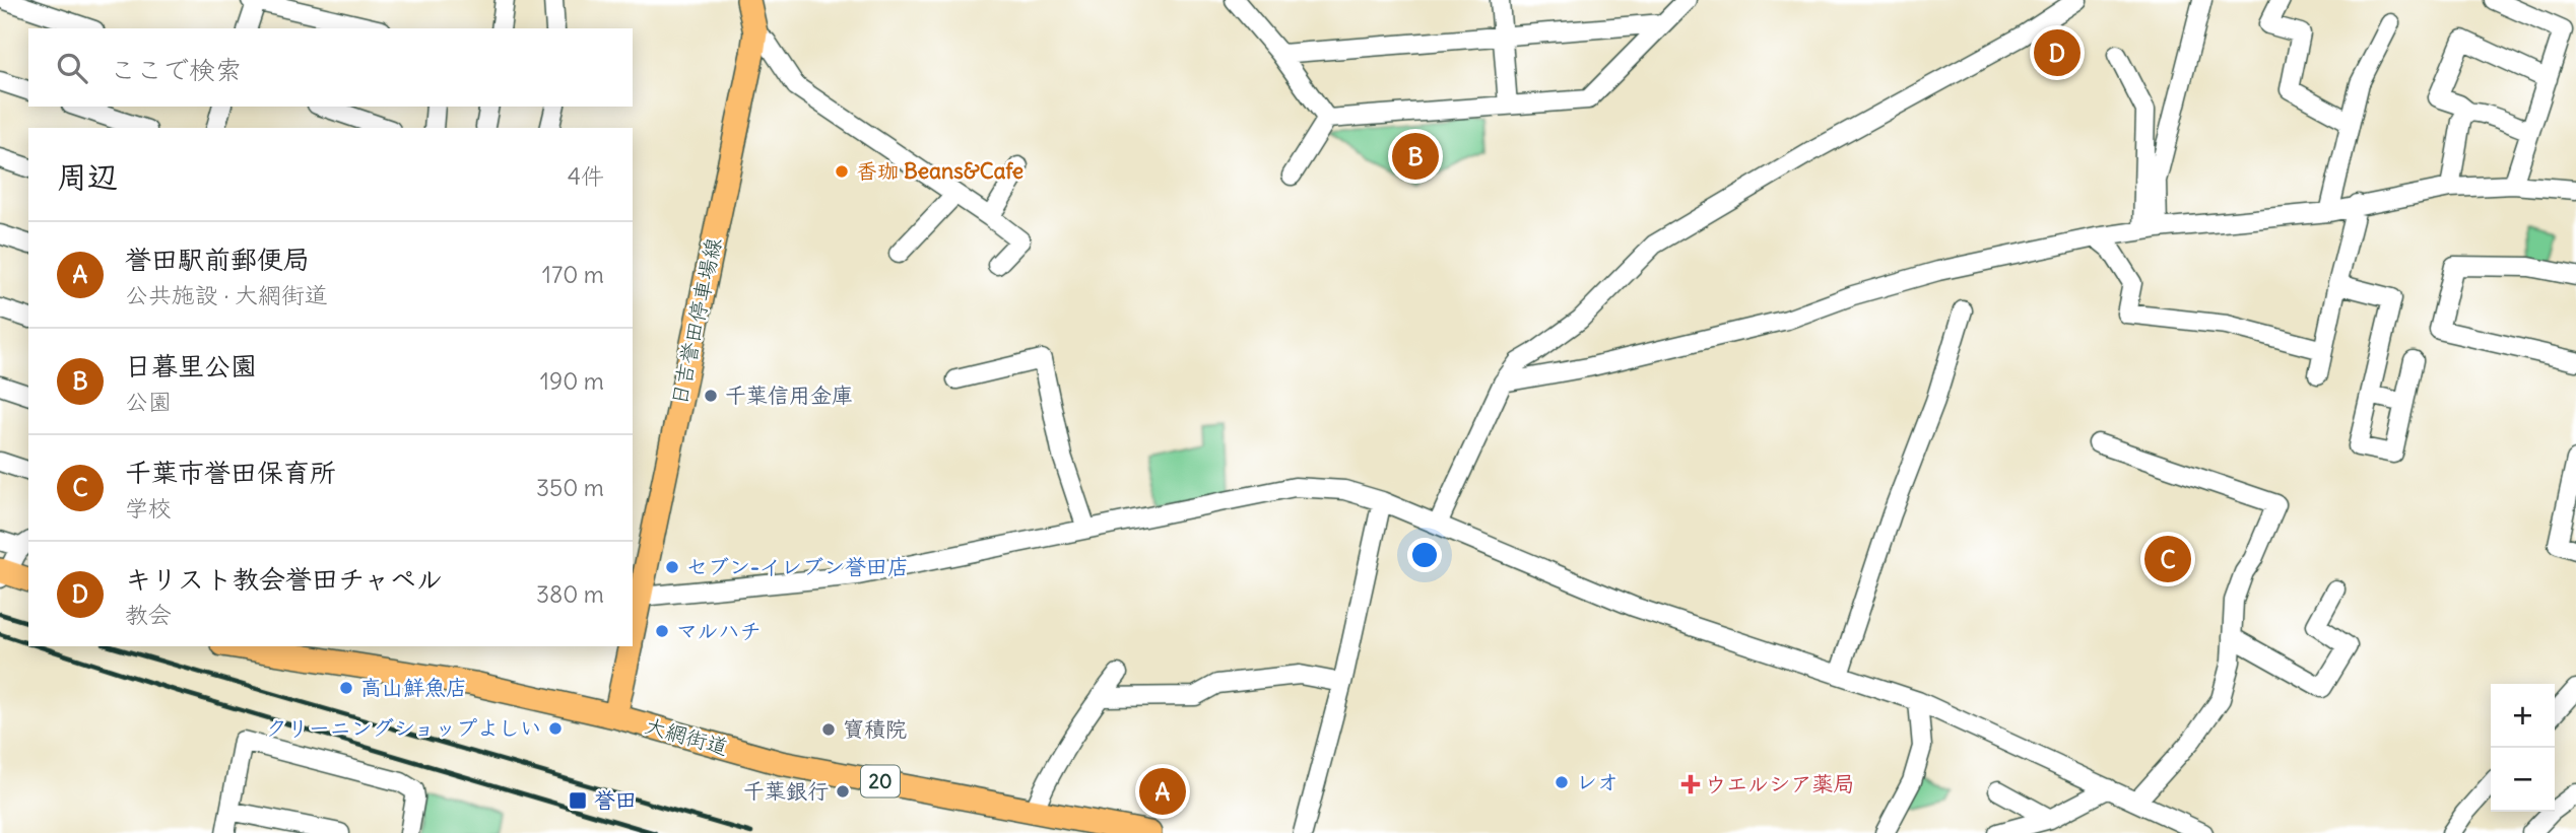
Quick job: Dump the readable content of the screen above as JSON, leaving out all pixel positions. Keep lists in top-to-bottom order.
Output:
{
  "streets": {
    "main road": ["日吉誉田停車場線", "大網街道", "20"]
  },
  "crossings": [
    ["日吉誉田停車場線", "大網街道"]
  ],
  "places": {
    "other": [
      "香珈 Beans&Cafe",
      "千葉信用金庫",
      "セブン-イレブン誉田店",
      "マルハチ",
      "高山鮮魚店",
      "クリーニングショップよしい",
      "寶積院",
      "レオ",
      "千葉銀行"
    ],
    "health": ["ウエルシア薬局"],
    "transit": ["誉田"]
  },
  "page": {
    "pins": [
      "D",
      "B",
      "C",
      "A"
    ],
    "search": "ここで検索",
    "heading": ["周辺", "4件"],
    "list": [
      {
        "mark": "A",
        "name": "誉田駅前郵便局",
        "note": "公共施設 · 大網街道",
        "value": "170 m"
      },
      {
        "mark": "B",
        "name": "日暮里公園",
        "note": "公園",
        "value": "190 m"
      },
      {
        "mark": "C",
        "name": "千葉市誉田保育所",
        "note": "学校",
        "value": "350 m"
      },
      {
        "mark": "D",
        "name": "キリスト教会誉田チャペル",
        "note": "教会",
        "value": "380 m"
      }
    ],
    "map_buttons": ["+", "−"]
  }
}
